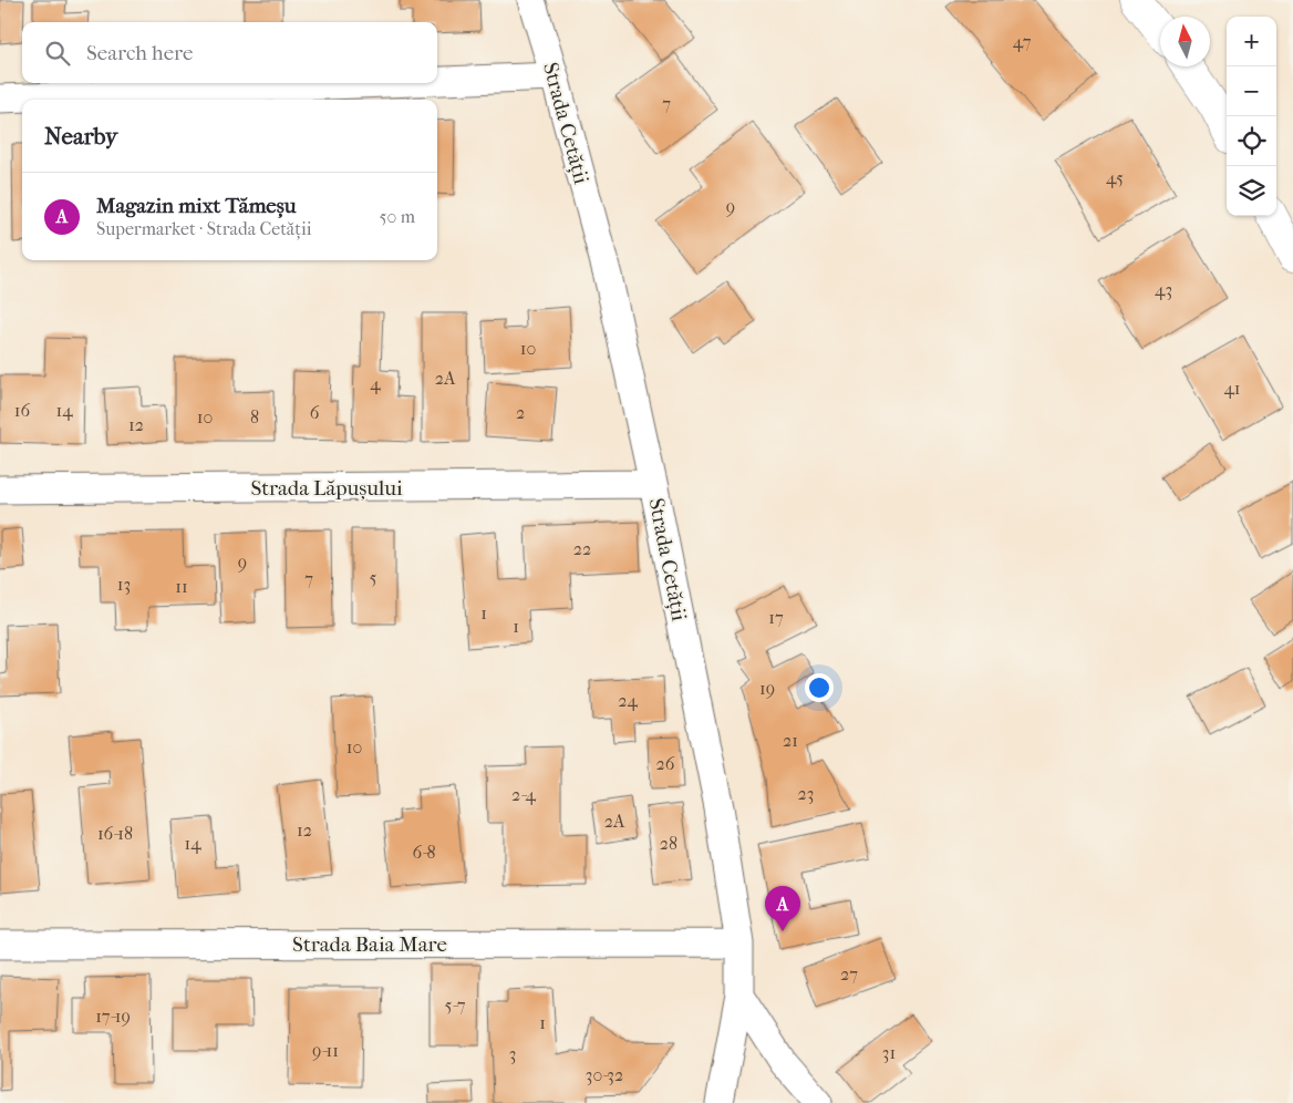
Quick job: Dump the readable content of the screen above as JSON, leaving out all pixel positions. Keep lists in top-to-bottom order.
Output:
{
  "streets": {
    "street": ["Strada Cetății", "Strada Lăpușului", "Strada Baia Mare"]
  },
  "crossings": [
    ["Strada Cetății", "Strada Lăpușului"],
    ["Strada Cetății", "Strada Baia Mare"]
  ],
  "house_numbers": [
    "47",
    "7",
    "45",
    "9",
    "43",
    "10",
    "2A",
    "4",
    "41",
    "16",
    "14",
    "6",
    "2",
    "10",
    "8",
    "12",
    "22",
    "9",
    "5",
    "7",
    "13",
    "11",
    "1",
    "17",
    "1",
    "19",
    "24",
    "21",
    "10",
    "26",
    "23",
    "2-4",
    "2A",
    "12",
    "16-18",
    "14",
    "28",
    "6-8",
    "27",
    "5-7",
    "17-19",
    "1",
    "9-11",
    "31",
    "3",
    "30-32"
  ],
  "north": "top",
  "page": {
    "map_buttons": ["+", "−"],
    "search": "Search here",
    "heading": "Nearby",
    "list": [
      {
        "mark": "A",
        "name": "Magazin mixt Tămeșu",
        "note": "Supermarket · Strada Cetății",
        "value": "50 m"
      }
    ],
    "pins": "A"
  }
}
